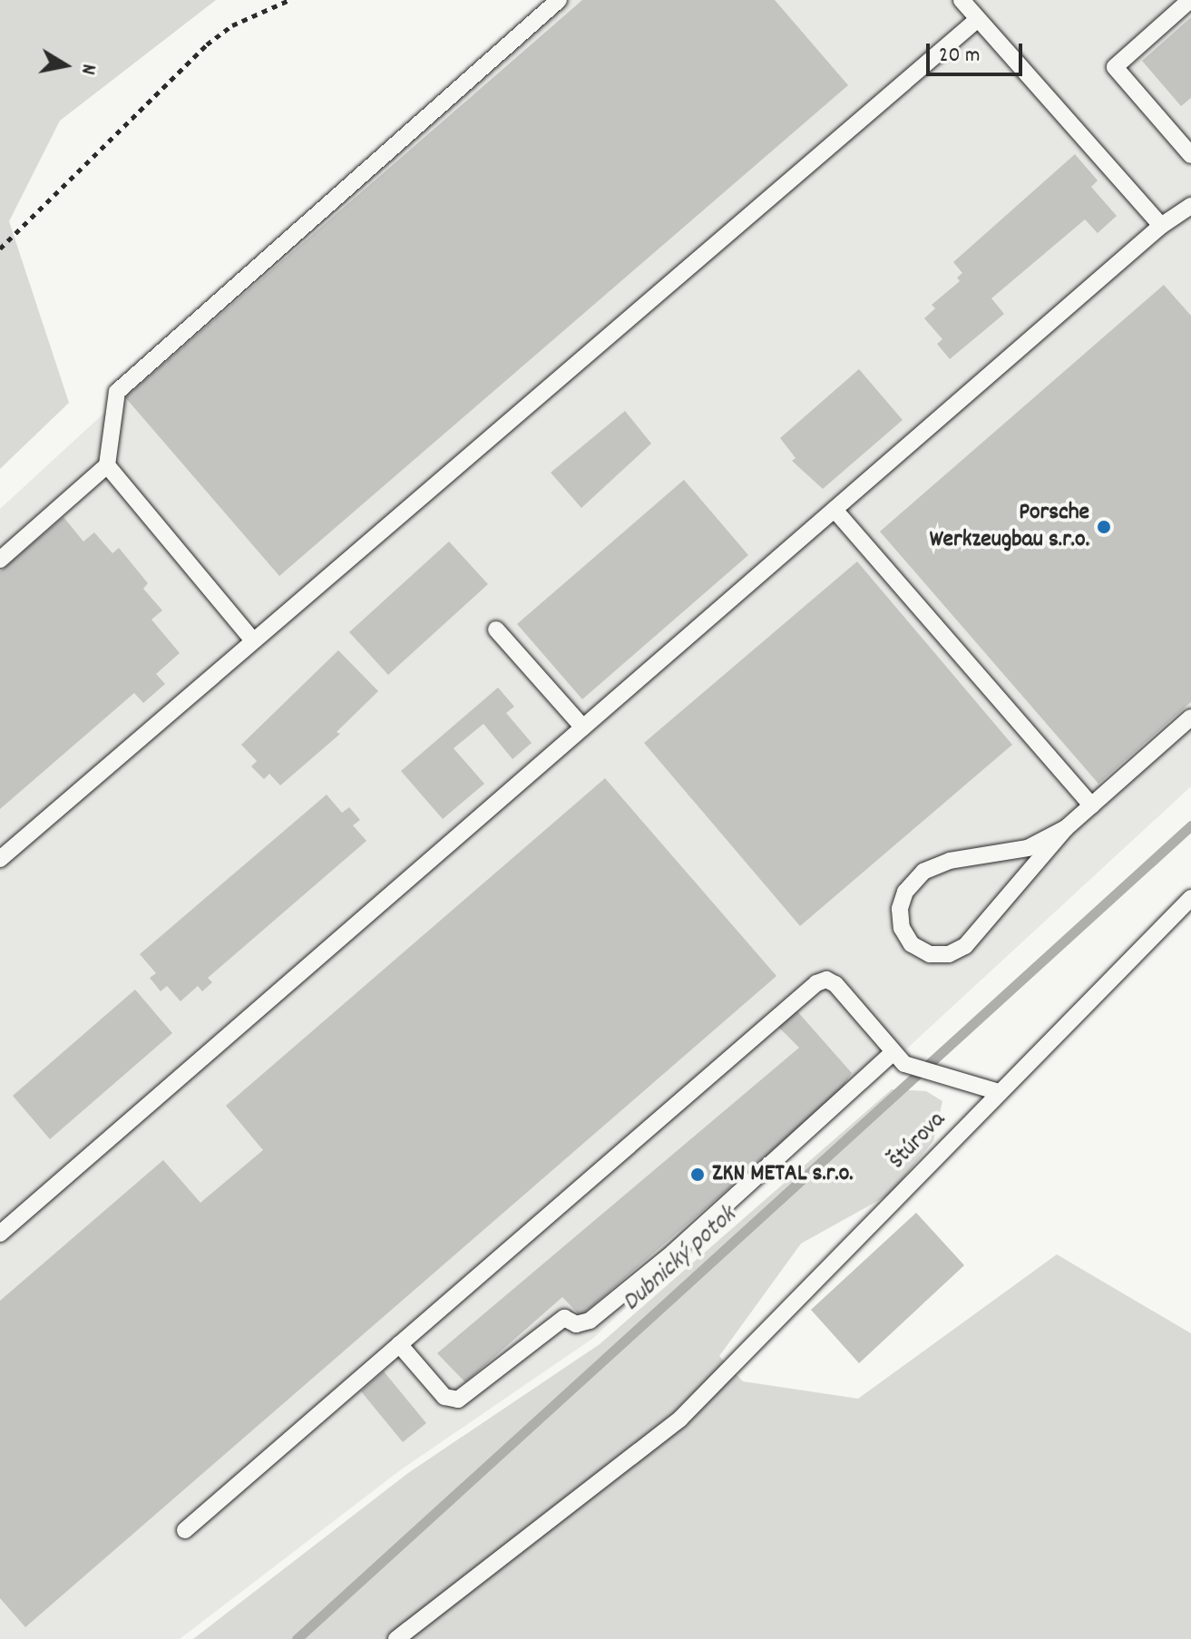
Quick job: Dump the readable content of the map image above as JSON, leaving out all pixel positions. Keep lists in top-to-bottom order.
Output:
{
  "streets": {
    "lane": ["Štúrova"]
  },
  "water": ["Dubnický potok"],
  "places": ["Porsche Werkzeugbau s.r.o.", "ZKN METAL s.r.o."],
  "scale_bar": "20 m",
  "north": "right"
}
